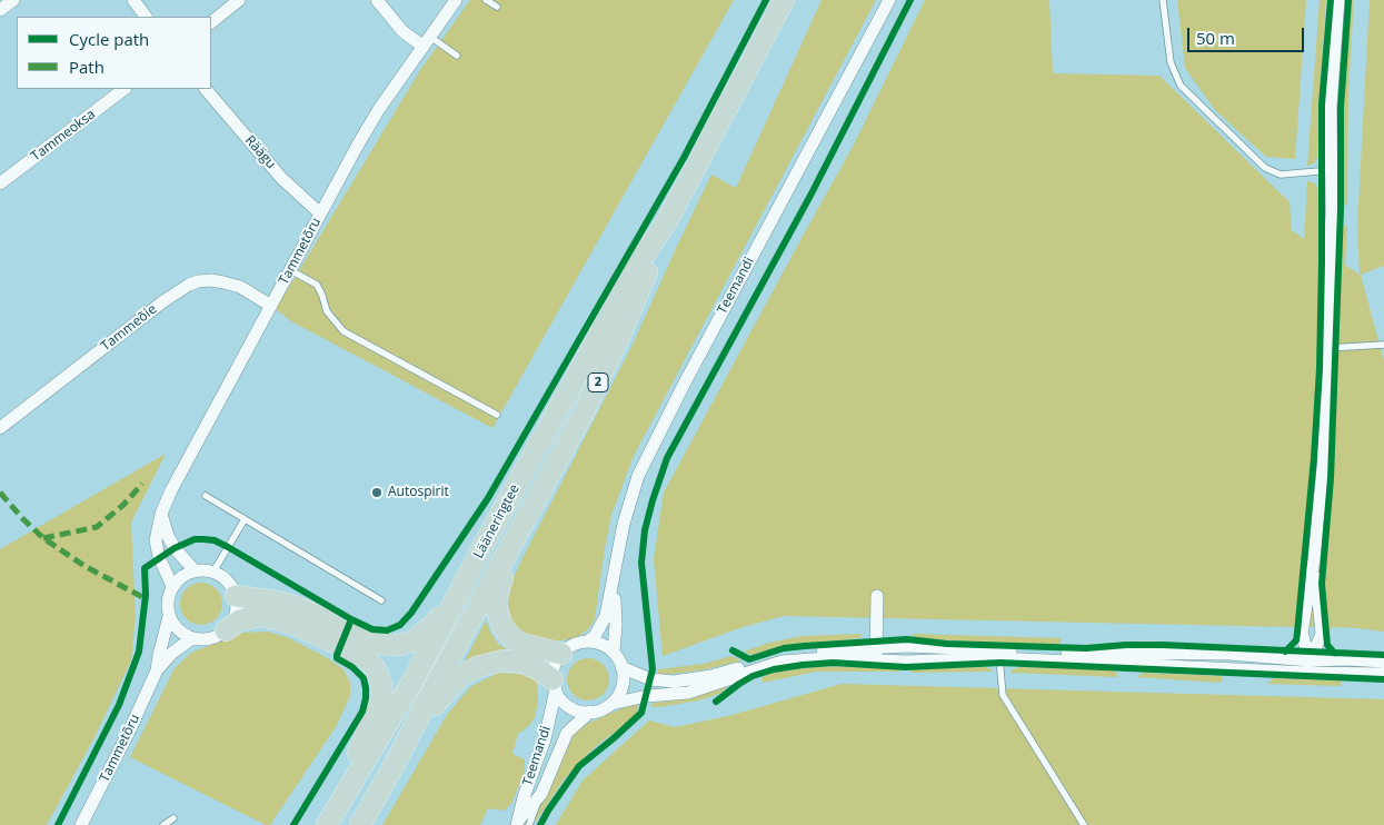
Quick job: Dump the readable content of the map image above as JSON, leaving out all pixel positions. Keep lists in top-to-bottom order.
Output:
{
  "streets": {
    "highway": ["2", "Lääneringtee"],
    "street": [
      "Tammeoksa",
      "Räägu",
      "Tammetõru",
      "Teemandi",
      "Tammeõie"
    ]
  },
  "crossings": [
    ["Räägu", "Tammetõru"],
    ["Tammetõru", "Tammeõie"]
  ],
  "places": ["Autospirit"],
  "legend": ["Cycle path", "Path"],
  "scale_bar": "50 m"
}
